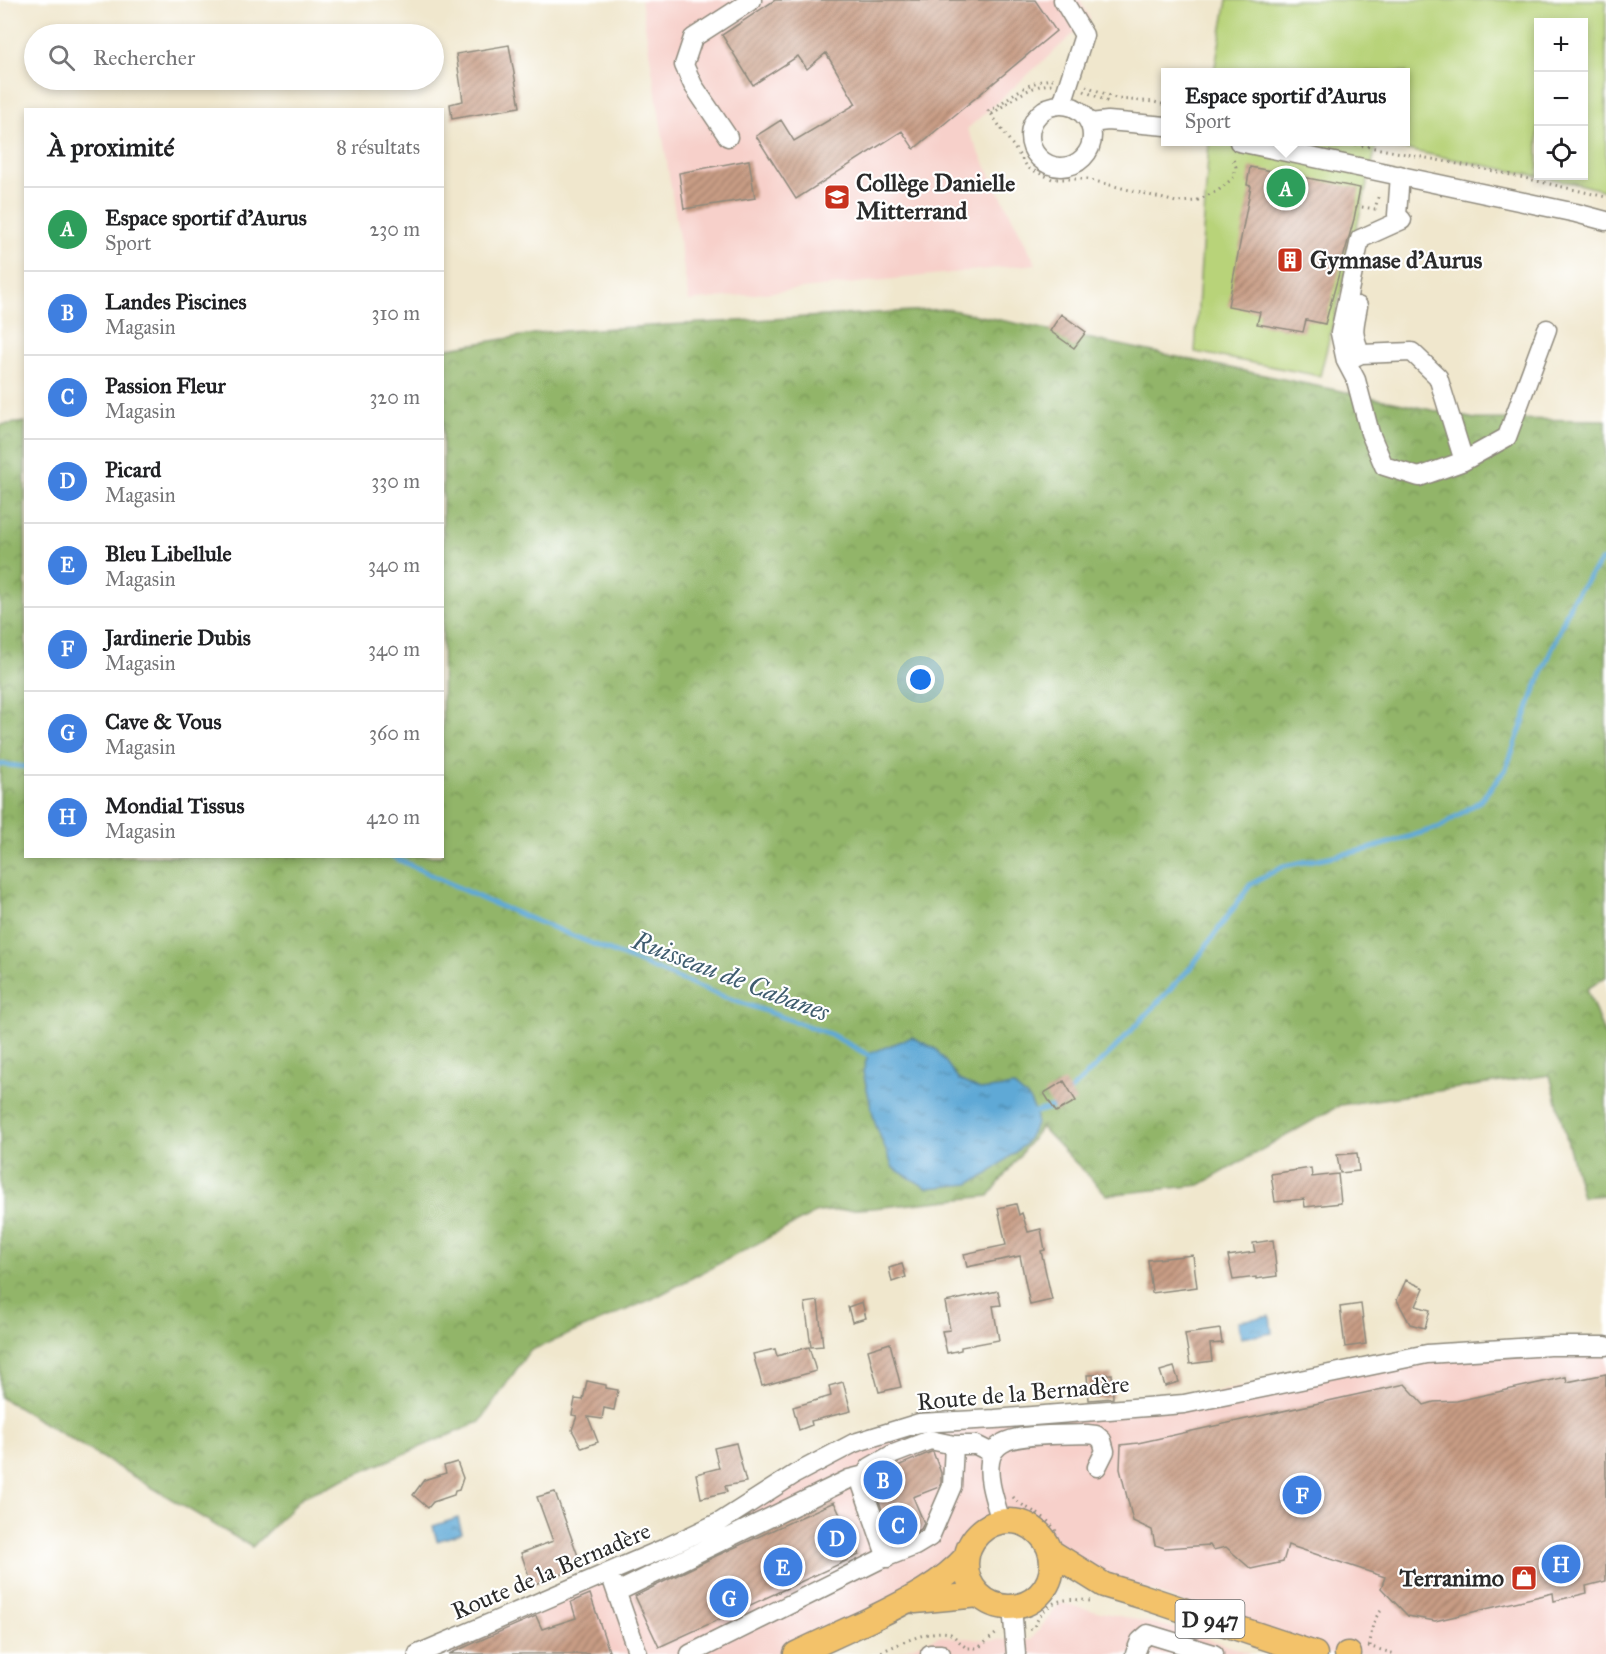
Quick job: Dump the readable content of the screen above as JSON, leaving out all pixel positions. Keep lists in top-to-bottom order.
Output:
{
  "streets": {
    "main road": ["D 947"],
    "street": ["Route de la Bernadère"]
  },
  "water": ["Ruisseau de Cabanes"],
  "places": {
    "school or university": ["Collège Danielle Mitterrand"],
    "building": ["Gymnase d'Aurus"],
    "shop": ["Terranimo"]
  },
  "page": {
    "map_buttons": ["+", "−"],
    "search": "Rechercher",
    "popup": ["Espace sportif d'Aurus", "Sport"],
    "heading": ["À proximité", "8 résultats"],
    "pins": [
      "A",
      "B",
      "F",
      "C",
      "D",
      "H",
      "E",
      "G"
    ],
    "list": [
      {
        "mark": "A",
        "name": "Espace sportif d'Aurus",
        "note": "Sport",
        "value": "230 m"
      },
      {
        "mark": "B",
        "name": "Landes Piscines",
        "note": "Magasin",
        "value": "310 m"
      },
      {
        "mark": "C",
        "name": "Passion Fleur",
        "note": "Magasin",
        "value": "320 m"
      },
      {
        "mark": "D",
        "name": "Picard",
        "note": "Magasin",
        "value": "330 m"
      },
      {
        "mark": "E",
        "name": "Bleu Libellule",
        "note": "Magasin",
        "value": "340 m"
      },
      {
        "mark": "F",
        "name": "Jardinerie Dubis",
        "note": "Magasin",
        "value": "340 m"
      },
      {
        "mark": "G",
        "name": "Cave & Vous",
        "note": "Magasin",
        "value": "360 m"
      },
      {
        "mark": "H",
        "name": "Mondial Tissus",
        "note": "Magasin",
        "value": "420 m"
      }
    ]
  }
}
